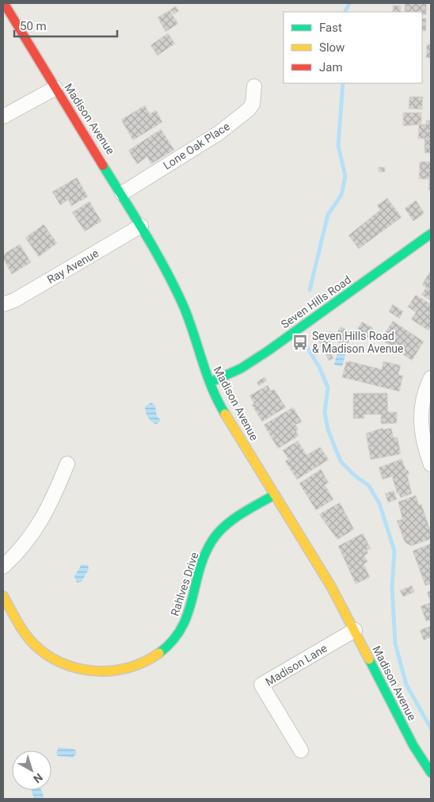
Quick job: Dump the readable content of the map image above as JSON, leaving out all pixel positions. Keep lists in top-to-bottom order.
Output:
{
  "streets": {
    "street": [
      "Madison Avenue",
      "Lone Oak Place",
      "Ray Avenue",
      "Seven Hills Road",
      "Rahlves Drive",
      "Madison Lane"
    ]
  },
  "crossings": [
    ["Madison Avenue", "Lone Oak Place"],
    ["Madison Avenue", "Ray Avenue"],
    ["Madison Avenue", "Seven Hills Road"],
    ["Madison Avenue", "Rahlves Drive"],
    ["Madison Avenue", "Madison Lane"]
  ],
  "places": {
    "bus stop": ["Seven Hills Road & Madison Avenue"]
  },
  "legend": ["Fast", "Slow", "Jam"],
  "scale_bar": "50 m",
  "north": "bottom right"
}
